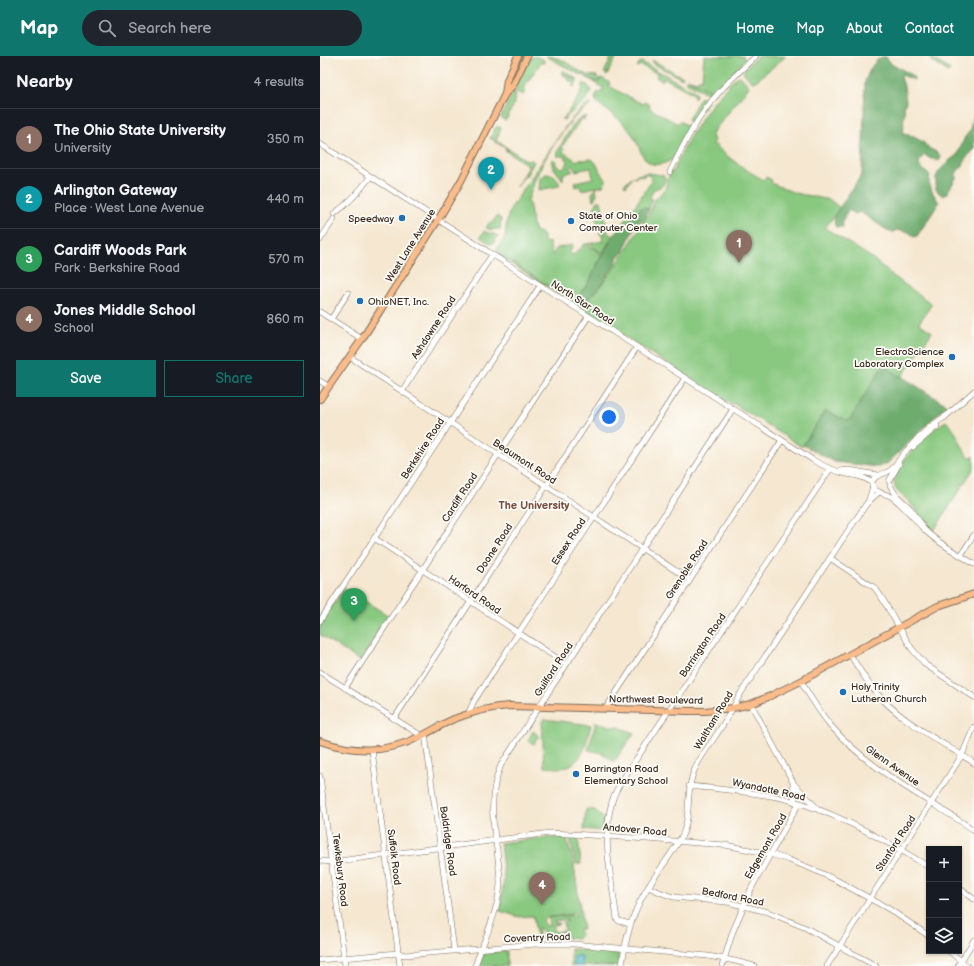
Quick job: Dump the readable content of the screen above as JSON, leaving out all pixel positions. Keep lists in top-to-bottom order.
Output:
{
  "streets": {
    "main road": ["West Lane Avenue", "Northwest Boulevard"],
    "street": [
      "North Star Road",
      "Ashdowne Road",
      "Berkshire Road",
      "Beaumont Road",
      "Cardiff Road",
      "Essex Road",
      "Doone Road",
      "Grenoble Road",
      "Harford Road",
      "Barrington Road",
      "Guilford Road",
      "Waltham Road",
      "Glenn Avenue",
      "Wyandotte Road",
      "Andover Road",
      "Baldridge Road",
      "Stanford Road",
      "Edgemont Road",
      "Suffolk Road",
      "Tewksbury Road",
      "Bedford Road",
      "Coventry Road"
    ]
  },
  "crossings": [
    ["West Lane Avenue", "North Star Road"],
    ["West Lane Avenue", "Beaumont Road"],
    ["North Star Road", "Ashdowne Road"],
    ["North Star Road", "Berkshire Road"],
    ["North Star Road", "Cardiff Road"],
    ["North Star Road", "Essex Road"],
    ["North Star Road", "Doone Road"],
    ["North Star Road", "Grenoble Road"],
    ["North Star Road", "Barrington Road"],
    ["North Star Road", "Guilford Road"],
    ["North Star Road", "Waltham Road"],
    ["Ashdowne Road", "Beaumont Road"],
    ["Berkshire Road", "Beaumont Road"],
    ["Berkshire Road", "Harford Road"],
    ["Beaumont Road", "Cardiff Road"],
    ["Beaumont Road", "Essex Road"],
    ["Beaumont Road", "Doone Road"],
    ["Beaumont Road", "Grenoble Road"],
    ["Beaumont Road", "Guilford Road"],
    ["Cardiff Road", "Harford Road"],
    ["Essex Road", "Harford Road"],
    ["Essex Road", "Northwest Boulevard"],
    ["Doone Road", "Harford Road"],
    ["Grenoble Road", "Northwest Boulevard"],
    ["Harford Road", "Guilford Road"],
    ["Barrington Road", "Northwest Boulevard"],
    ["Barrington Road", "Waltham Road"],
    ["Barrington Road", "Andover Road"],
    ["Guilford Road", "Northwest Boulevard"],
    ["Guilford Road", "Andover Road"],
    ["Guilford Road", "Coventry Road"],
    ["Northwest Boulevard", "Waltham Road"],
    ["Northwest Boulevard", "Glenn Avenue"],
    ["Northwest Boulevard", "Baldridge Road"],
    ["Northwest Boulevard", "Suffolk Road"],
    ["Waltham Road", "Wyandotte Road"],
    ["Waltham Road", "Andover Road"],
    ["Waltham Road", "Bedford Road"],
    ["Waltham Road", "Coventry Road"],
    ["Glenn Avenue", "Stanford Road"],
    ["Wyandotte Road", "Stanford Road"],
    ["Wyandotte Road", "Edgemont Road"],
    ["Andover Road", "Baldridge Road"],
    ["Andover Road", "Stanford Road"],
    ["Andover Road", "Edgemont Road"],
    ["Andover Road", "Suffolk Road"],
    ["Andover Road", "Tewksbury Road"],
    ["Baldridge Road", "Coventry Road"],
    ["Stanford Road", "Bedford Road"],
    ["Edgemont Road", "Bedford Road"],
    ["Edgemont Road", "Coventry Road"],
    ["Suffolk Road", "Coventry Road"],
    ["Tewksbury Road", "Coventry Road"]
  ],
  "districts": ["The University"],
  "places": [
    "Speedway",
    "State of Ohio Computer Center",
    "OhioNET, Inc.",
    "ElectroScience Laboratory Complex",
    "Holy Trinity Lutheran Church",
    "Barrington Road Elementary School"
  ],
  "page": {
    "header": "Map",
    "search": "Search here",
    "nav": [
      "Home",
      "Map",
      "About",
      "Contact"
    ],
    "heading": ["Nearby", "4 results"],
    "list": [
      {
        "mark": "1",
        "name": "The Ohio State University",
        "note": "University",
        "value": "350 m"
      },
      {
        "mark": "2",
        "name": "Arlington Gateway",
        "note": "Place · West Lane Avenue",
        "value": "440 m"
      },
      {
        "mark": "3",
        "name": "Cardiff Woods Park",
        "note": "Park · Berkshire Road",
        "value": "570 m"
      },
      {
        "mark": "4",
        "name": "Jones Middle School",
        "note": "School",
        "value": "860 m"
      }
    ],
    "pins": [
      "2",
      "1",
      "3",
      "4"
    ],
    "buttons": ["Save", "Share"],
    "map_buttons": ["+", "−"]
  }
}
